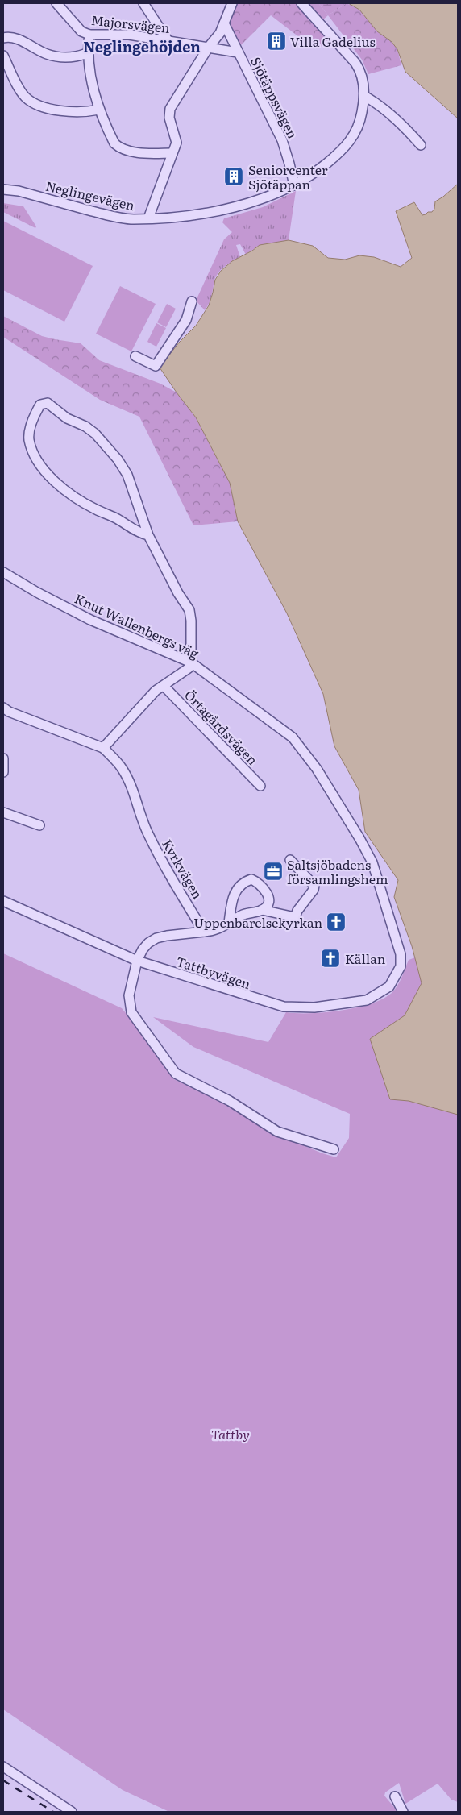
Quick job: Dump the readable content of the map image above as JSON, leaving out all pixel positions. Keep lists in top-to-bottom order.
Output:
{
  "streets": {
    "street": [
      "Majorsvägen",
      "Sjötäppsvägen",
      "Neglingevägen",
      "Knut Wallenbergs väg",
      "Örtagårdsvägen",
      "Kyrkvägen",
      "Tattbyvägen"
    ]
  },
  "crossings": [
    ["Majorsvägen", "Sjötäppsvägen"],
    ["Sjötäppsvägen", "Neglingevägen"],
    ["Knut Wallenbergs väg", "Tattbyvägen"]
  ],
  "districts": ["Neglingehöjden"],
  "parks": ["Tattby"],
  "places": {
    "building": ["Villa Gadelius", "Seniorcenter Sjötäppan"],
    "office": ["Saltsjöbadens församlingshem"],
    "church": ["Uppenbarelsekyrkan", "Källan"]
  }
}
